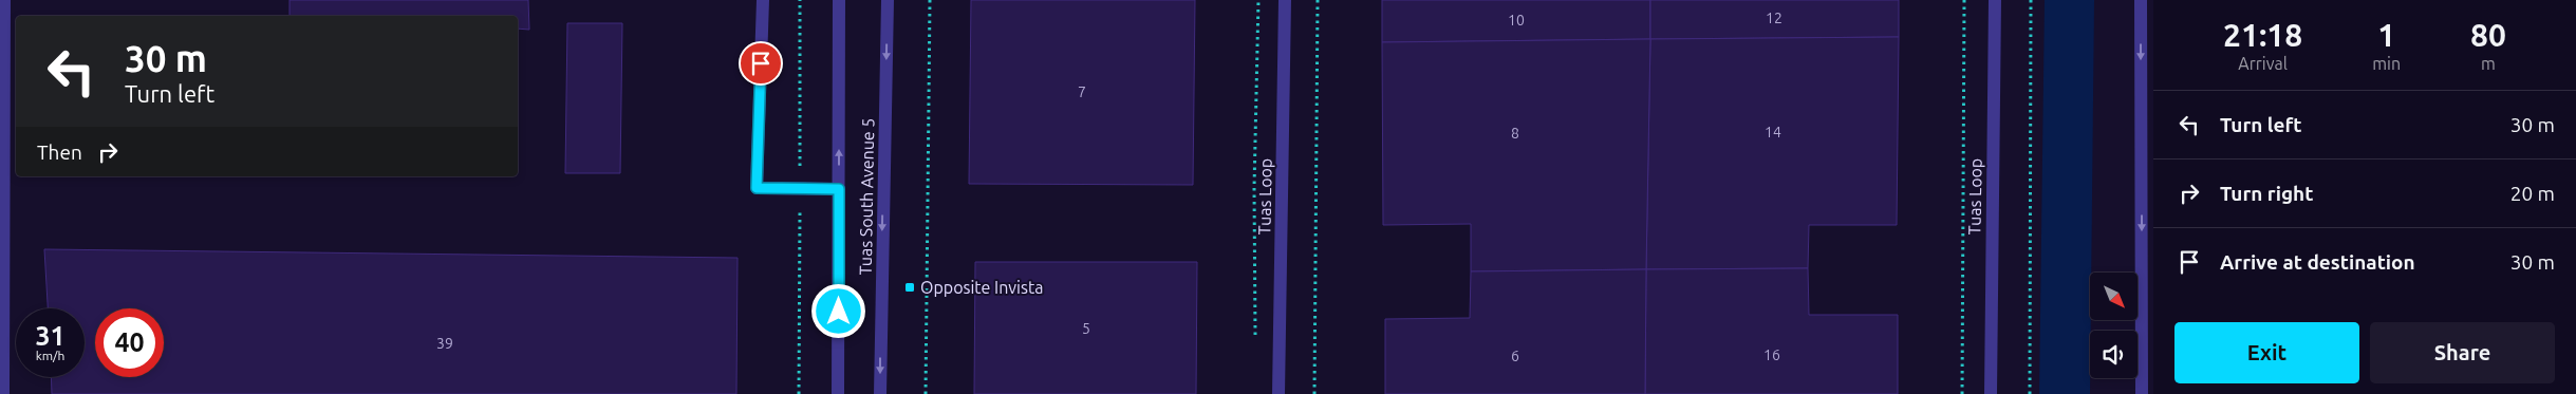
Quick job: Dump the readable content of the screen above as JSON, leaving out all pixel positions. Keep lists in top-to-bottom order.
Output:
{
  "streets": {
    "street": ["Tuas South Avenue 5", "Tuas Loop"]
  },
  "places": {
    "transit": ["Opposite Invista"]
  },
  "house_numbers": [
    "12",
    "10",
    "7",
    "14",
    "8",
    "5",
    "39",
    "16",
    "6"
  ],
  "north": "bottom right",
  "page": {
    "eta": [
      "21:18",
      "Arrival",
      "1",
      "min",
      "80",
      "m"
    ],
    "turn": ["30 m", "Turn left"],
    "list": [
      {
        "name": "Turn left",
        "value": "30 m"
      },
      {
        "name": "Turn right",
        "value": "20 m"
      },
      {
        "name": "Arrive at destination",
        "value": "30 m"
      }
    ],
    "then": "Then",
    "speed": "31 km/h",
    "limit": "40",
    "buttons": ["Exit", "Share"]
  }
}
